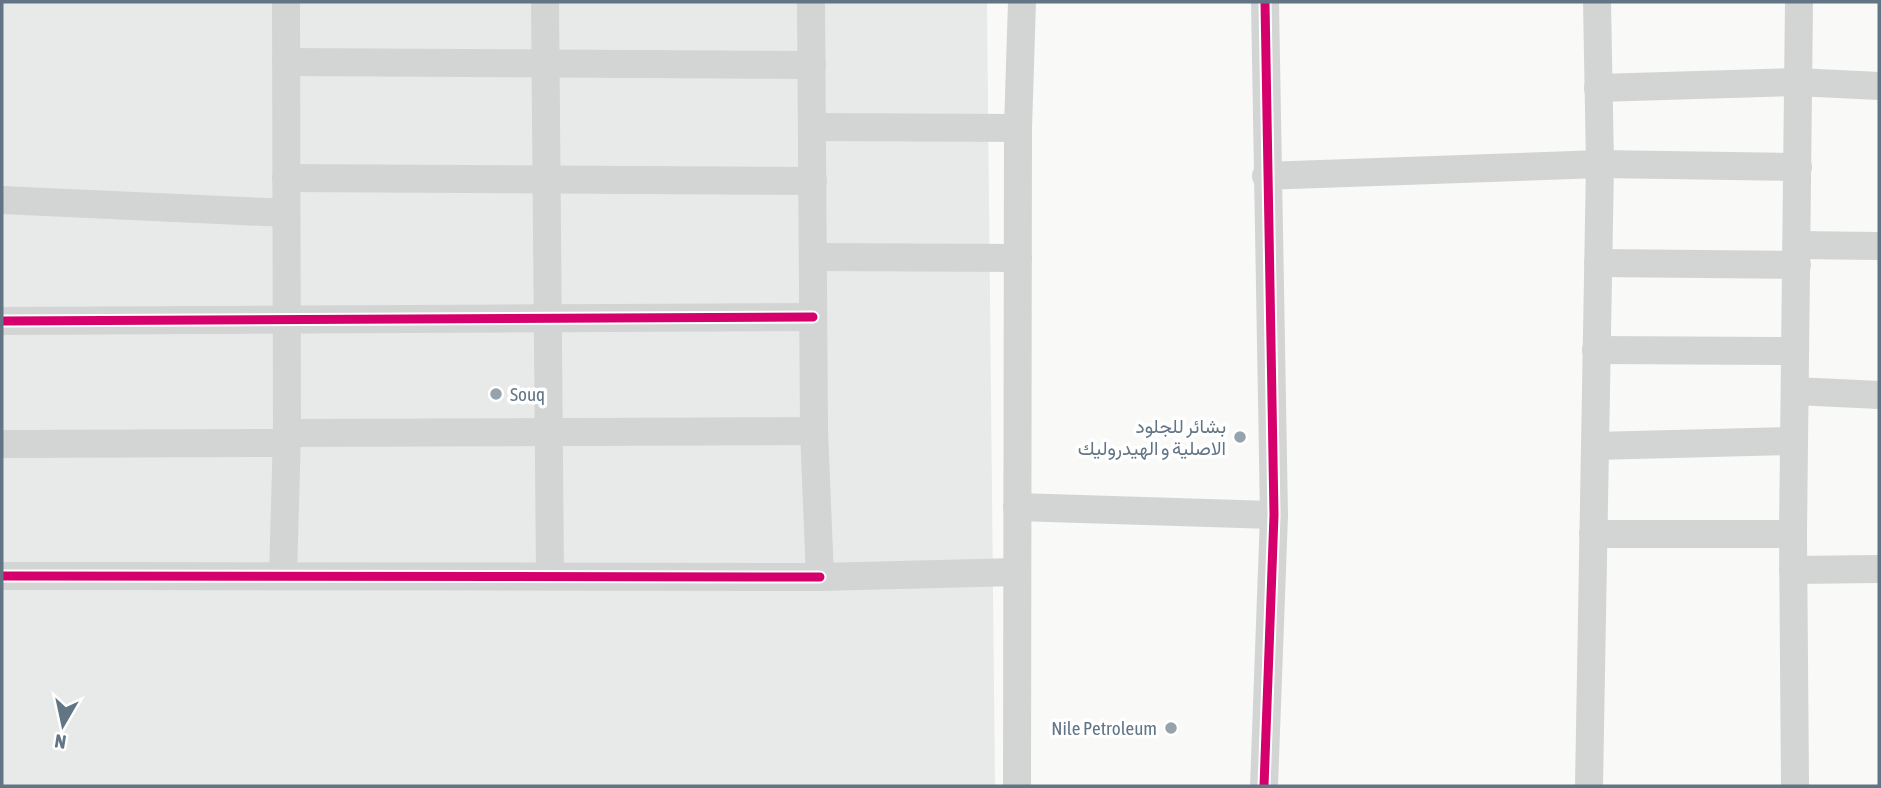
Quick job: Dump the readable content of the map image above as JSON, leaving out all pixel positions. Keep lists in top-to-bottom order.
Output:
{
  "places": ["Souq", "بشائر للجلود الاصلية و الهيدروليك", "Nile Petroleum"],
  "north": "bottom"
}
